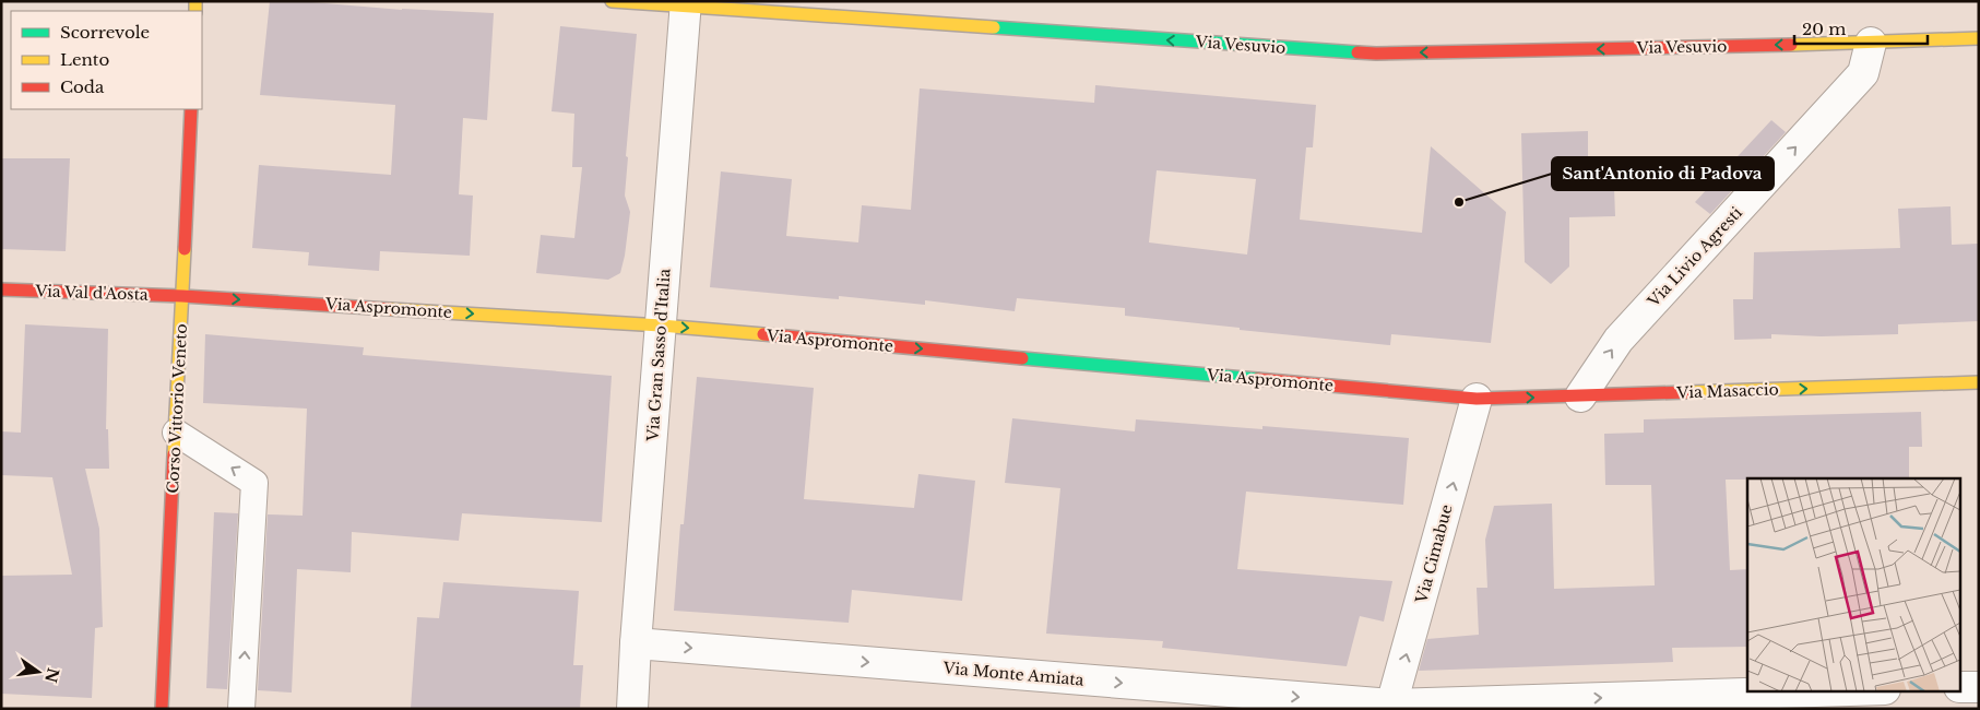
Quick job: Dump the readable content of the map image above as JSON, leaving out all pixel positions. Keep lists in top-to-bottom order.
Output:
{
  "streets": {
    "street": [
      "Via Vesuvio",
      "Via Livio Agresti",
      "Via Val d'Aosta",
      "Via Aspromonte",
      "Via Gran Sasso d'Italia",
      "Via Masaccio",
      "Corso Vittorio Veneto",
      "Via Cimabue",
      "Via Monte Amiata"
    ]
  },
  "crossings": [
    ["Via Vesuvio", "Via Livio Agresti"],
    ["Via Vesuvio", "Via Gran Sasso d'Italia"],
    ["Via Livio Agresti", "Via Masaccio"],
    ["Via Val d'Aosta", "Via Aspromonte"],
    ["Via Val d'Aosta", "Corso Vittorio Veneto"],
    ["Via Aspromonte", "Via Gran Sasso d'Italia"],
    ["Via Aspromonte", "Via Masaccio"],
    ["Via Aspromonte", "Corso Vittorio Veneto"],
    ["Via Aspromonte", "Via Cimabue"],
    ["Via Gran Sasso d'Italia", "Via Monte Amiata"],
    ["Via Masaccio", "Via Cimabue"],
    ["Via Cimabue", "Via Monte Amiata"]
  ],
  "one_way": [
    "Via Vesuvio",
    "Via Livio Agresti",
    "Via Aspromonte",
    "Via Masaccio",
    "Via Cimabue",
    "Via Monte Amiata"
  ],
  "places": ["Sant'Antonio di Padova"],
  "legend": ["Scorrevole", "Lento", "Coda"],
  "scale_bar": "20 m",
  "north": "right"
}
